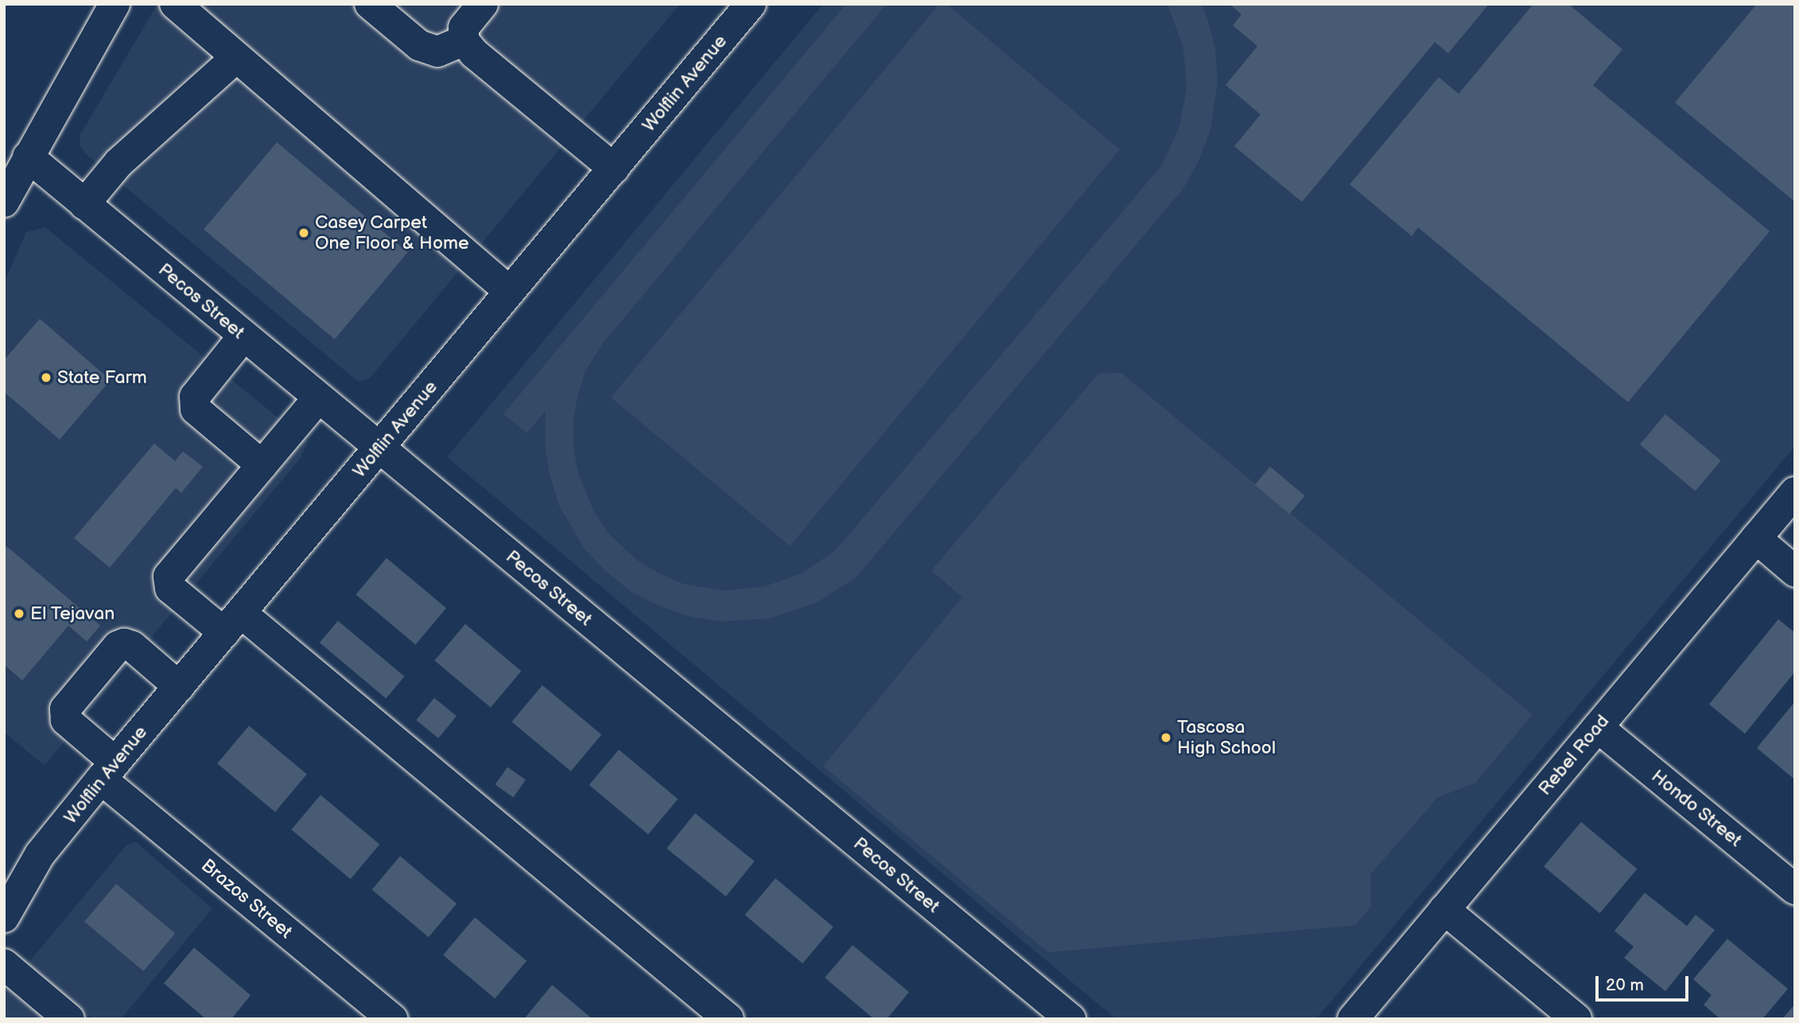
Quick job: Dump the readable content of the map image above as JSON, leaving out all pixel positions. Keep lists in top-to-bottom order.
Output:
{
  "streets": {
    "street": [
      "Wolflin Avenue",
      "Pecos Street",
      "Rebel Road",
      "Hondo Street",
      "Brazos Street"
    ]
  },
  "crossings": [
    ["Wolflin Avenue", "Pecos Street"],
    ["Wolflin Avenue", "Brazos Street"],
    ["Rebel Road", "Hondo Street"]
  ],
  "places": [
    "Casey Carpet One Floor & Home",
    "State Farm",
    "El Tejavan",
    "Tascosa High School"
  ],
  "scale_bar": "20 m"
}
